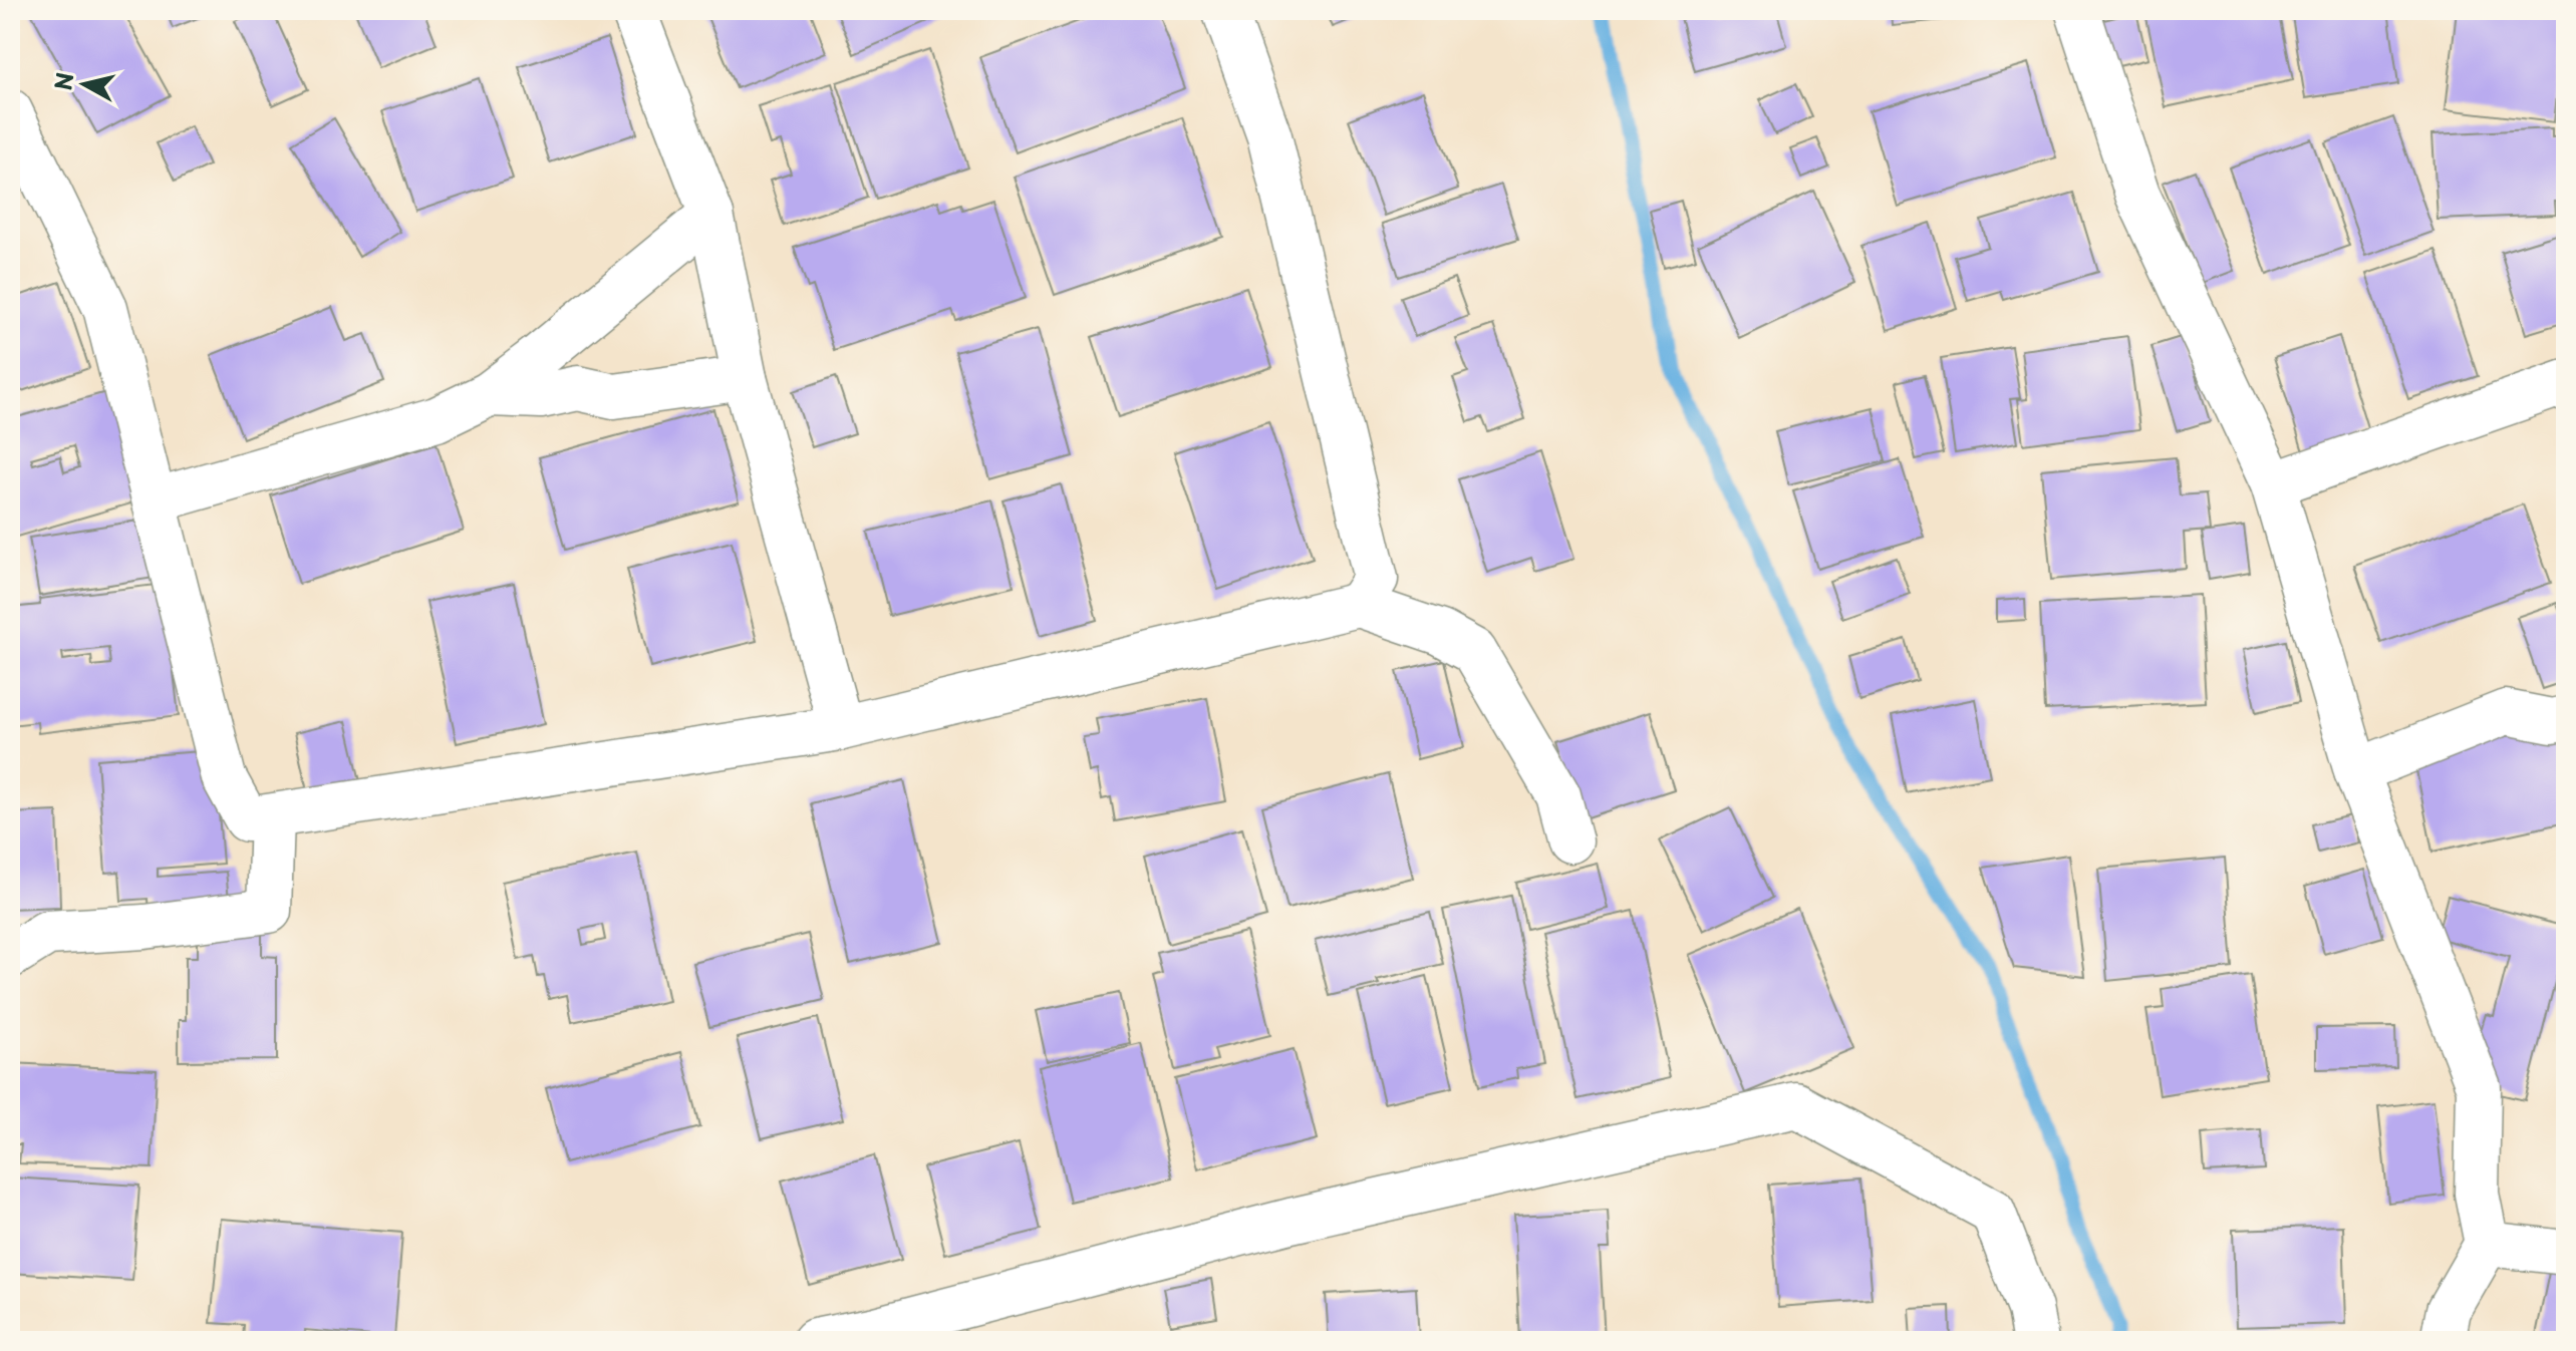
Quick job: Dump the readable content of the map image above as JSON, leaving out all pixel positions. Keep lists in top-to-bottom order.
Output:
{
  "north": "left"
}
